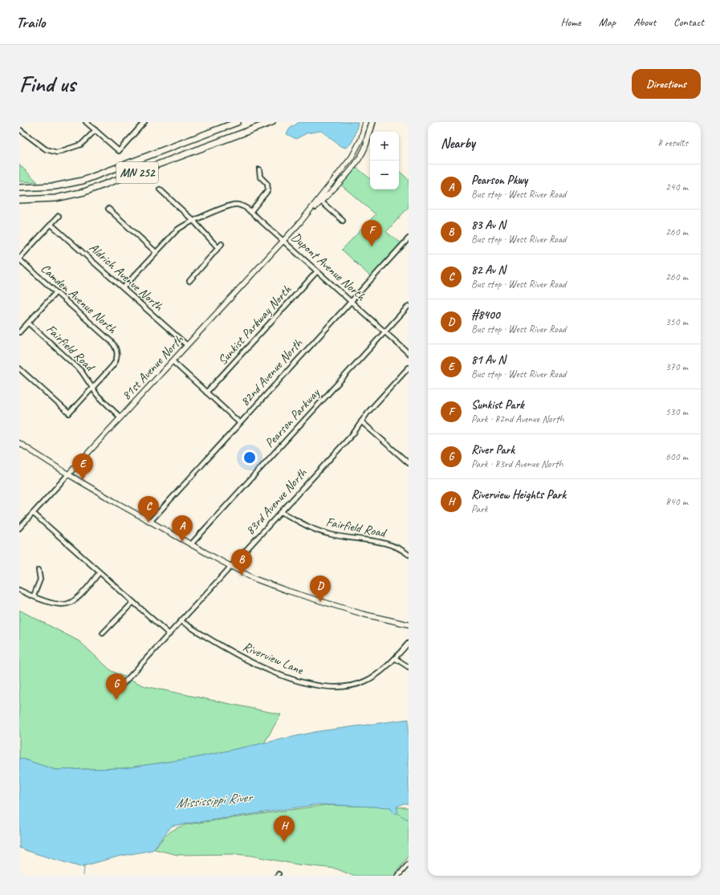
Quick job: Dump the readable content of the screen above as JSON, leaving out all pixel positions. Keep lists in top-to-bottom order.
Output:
{
  "streets": {
    "highway": ["MN 252"],
    "street": [
      "Dupont Avenue North",
      "Aldrich Avenue North",
      "Camden Avenue North",
      "Sunkist Parkway North",
      "Fairfield Road",
      "81st Avenue North",
      "82nd Avenue North",
      "Pearson Parkway",
      "83rd Avenue North",
      "Riverview Lane"
    ]
  },
  "crossings": [
    ["Dupont Avenue North", "Sunkist Parkway North"],
    ["Dupont Avenue North", "81st Avenue North"],
    ["Dupont Avenue North", "82nd Avenue North"],
    ["Dupont Avenue North", "Pearson Parkway"],
    ["Aldrich Avenue North", "81st Avenue North"],
    ["Camden Avenue North", "Fairfield Road"],
    ["Fairfield Road", "81st Avenue North"],
    ["Fairfield Road", "83rd Avenue North"],
    ["83rd Avenue North", "Riverview Lane"]
  ],
  "water": ["Mississippi River"],
  "page": {
    "header": "Trailo",
    "nav": [
      "Home",
      "Map",
      "About",
      "Contact"
    ],
    "buttons": "Directions",
    "title": "Find us",
    "heading": ["Nearby", "8 results"],
    "map_buttons": ["+", "−"],
    "list": [
      {
        "mark": "A",
        "name": "Pearson Pkwy",
        "note": "Bus stop · West River Road",
        "value": "240 m"
      },
      {
        "mark": "B",
        "name": "83 Av N",
        "note": "Bus stop · West River Road",
        "value": "260 m"
      },
      {
        "mark": "C",
        "name": "82 Av N",
        "note": "Bus stop · West River Road",
        "value": "260 m"
      },
      {
        "mark": "D",
        "name": "#8400",
        "note": "Bus stop · West River Road",
        "value": "350 m"
      },
      {
        "mark": "E",
        "name": "81 Av N",
        "note": "Bus stop · West River Road",
        "value": "370 m"
      },
      {
        "mark": "F",
        "name": "Sunkist Park",
        "note": "Park · 82nd Avenue North",
        "value": "530 m"
      },
      {
        "mark": "G",
        "name": "River Park",
        "note": "Park · 83rd Avenue North",
        "value": "600 m"
      },
      {
        "mark": "H",
        "name": "Riverview Heights Park",
        "note": "Park",
        "value": "840 m"
      }
    ],
    "pins": [
      "F",
      "E",
      "C",
      "A",
      "B",
      "D",
      "G",
      "H"
    ]
  }
}
